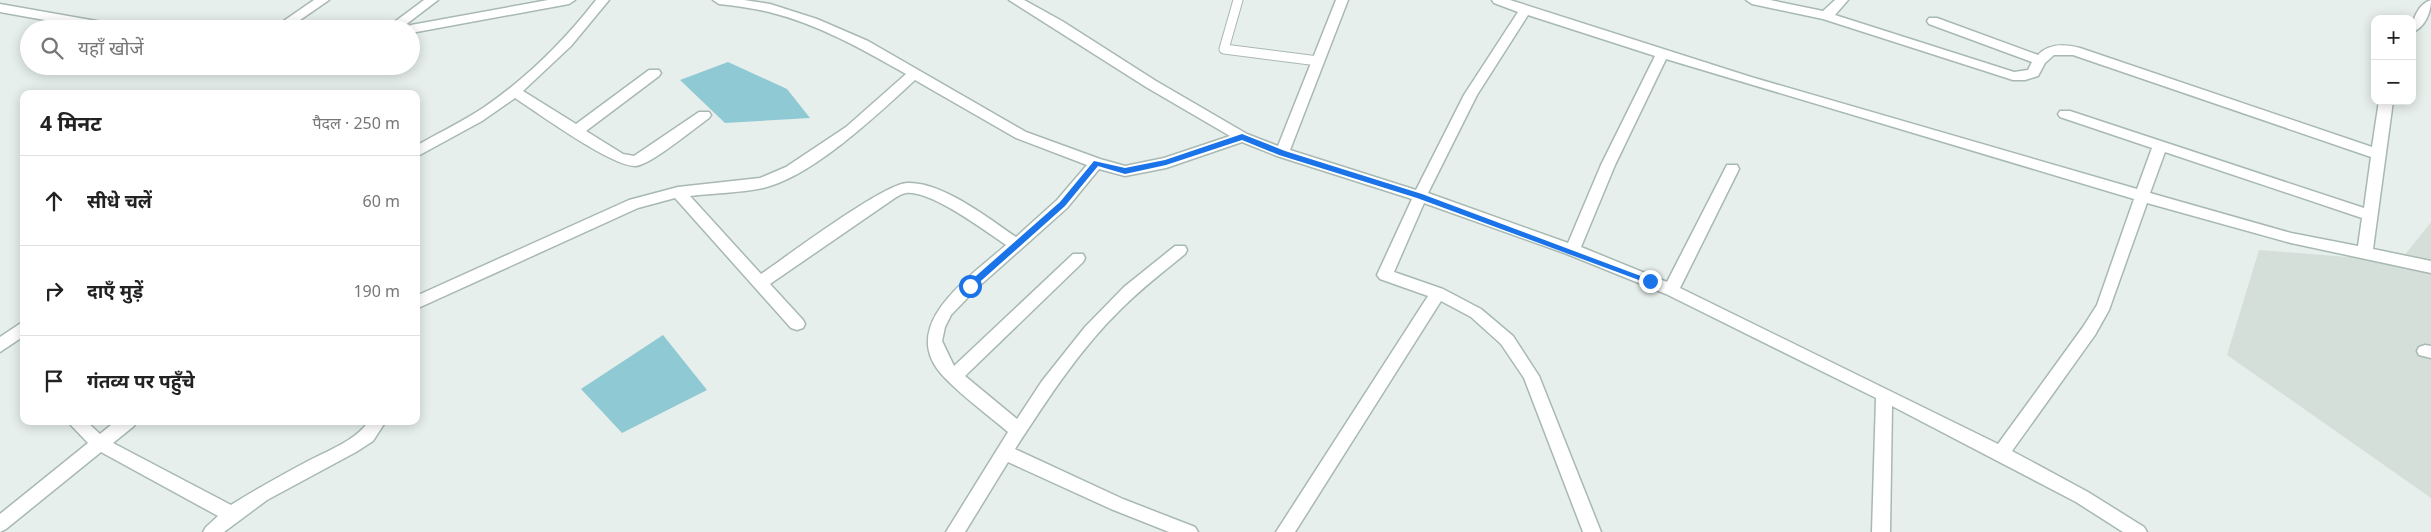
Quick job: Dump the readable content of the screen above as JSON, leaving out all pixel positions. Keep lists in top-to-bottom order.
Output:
{
  "page": {
    "map_buttons": ["+", "−"],
    "search": "यहाँ खोजें",
    "heading": ["4 मिनट", "पैदल · 250 m"],
    "list": [
      ["सीधे चलें", "60 m"],
      ["दाएँ मुड़ें", "190 m"],
      "गंतव्य पर पहुँचे"
    ]
  }
}
